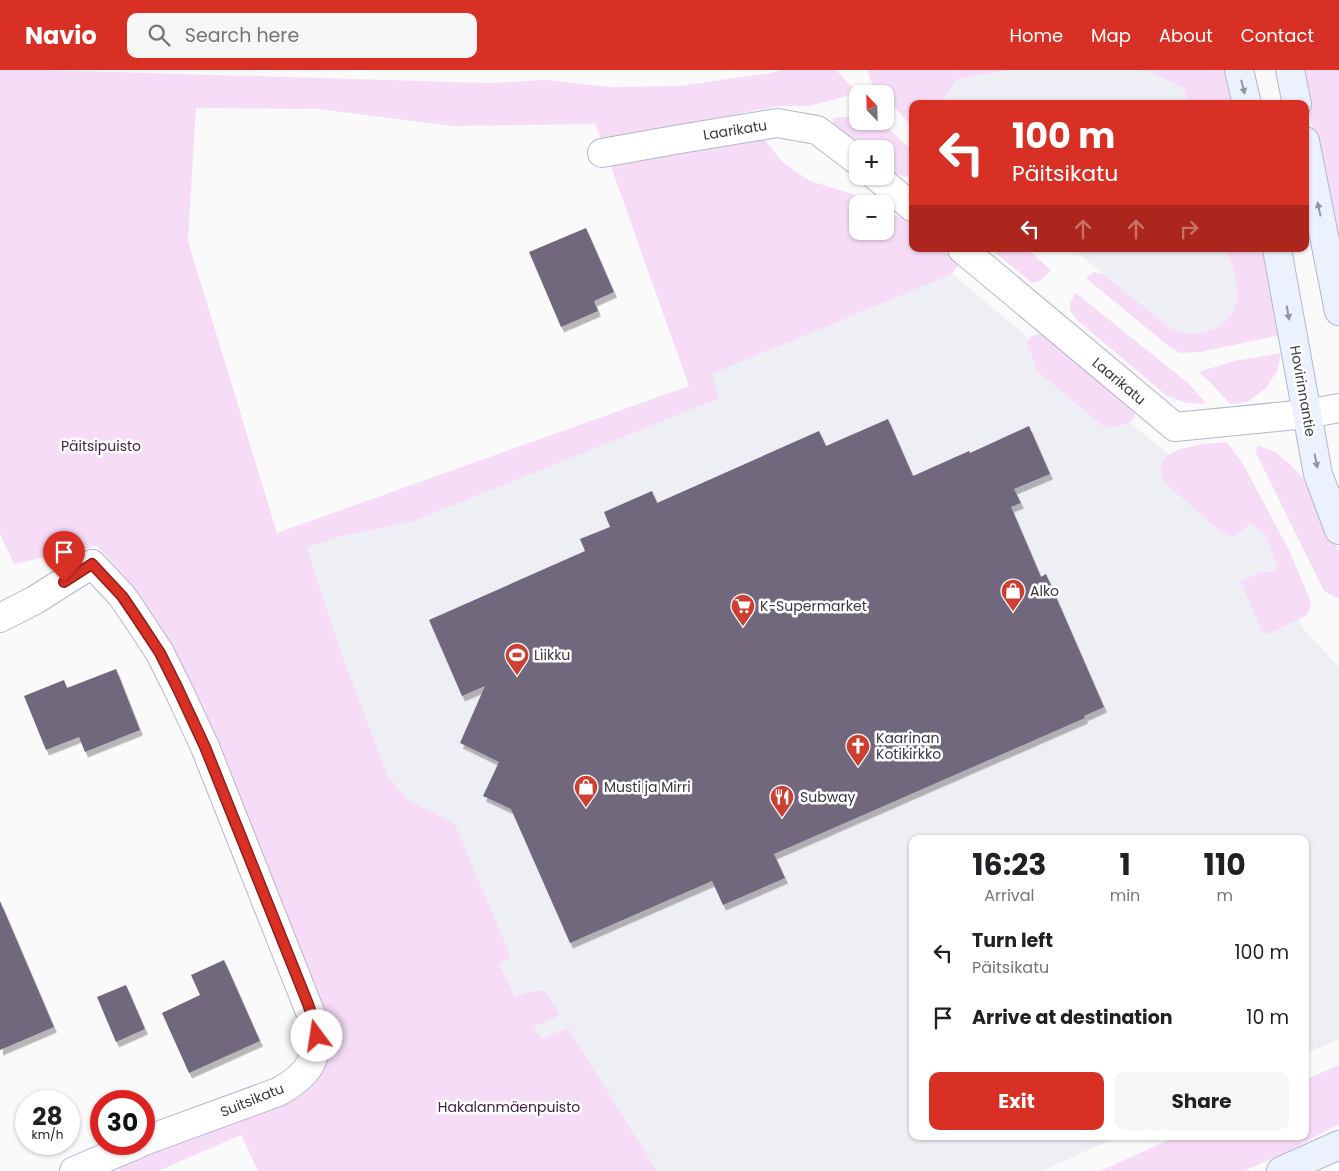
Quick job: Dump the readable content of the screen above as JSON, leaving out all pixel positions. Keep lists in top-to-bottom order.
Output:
{
  "streets": {
    "street": ["Laarikatu", "Hovirinnantie", "Suitsikatu"]
  },
  "crossings": [
    ["Laarikatu", "Hovirinnantie"]
  ],
  "one_way": ["Hovirinnantie"],
  "parks": ["Päitsipuisto", "Hakalanmäenpuisto"],
  "places": {
    "shop": ["Alko", "Musti ja Mirri"],
    "supermarket": ["K-Supermarket"],
    "sports": ["Liikku"],
    "church": ["Kaarinan Kotikirkko"],
    "restaurant": ["Subway"]
  },
  "north": "top left",
  "page": {
    "header": "Navio",
    "search": "Search here",
    "nav": [
      "Home",
      "Map",
      "About",
      "Contact"
    ],
    "map_buttons": ["+", "−"],
    "turn": ["100 m", "Päitsikatu"],
    "eta": [
      "16:23",
      "Arrival",
      "1",
      "min",
      "110",
      "m"
    ],
    "list": [
      {
        "name": "Turn left",
        "note": "Päitsikatu",
        "value": "100 m"
      },
      {
        "name": "Arrive at destination",
        "value": "10 m"
      }
    ],
    "buttons": ["Exit", "Share"],
    "speed": "28 km/h",
    "limit": "30"
  }
}
